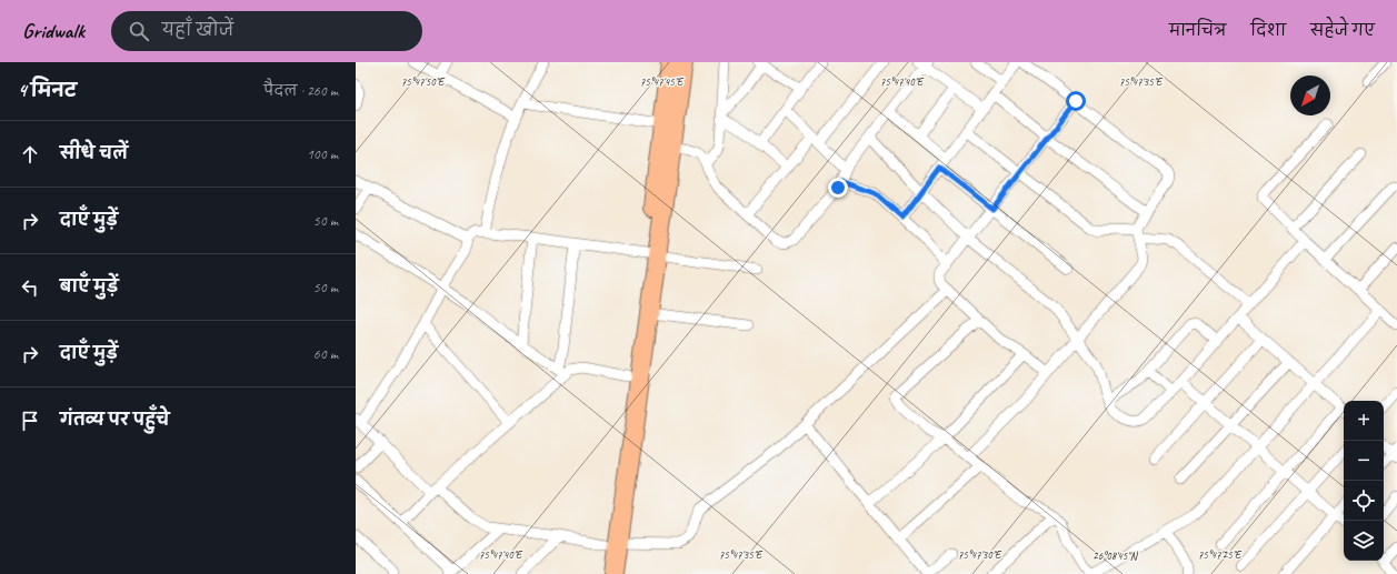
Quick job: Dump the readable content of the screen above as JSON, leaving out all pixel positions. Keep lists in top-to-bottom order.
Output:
{
  "north": "bottom left",
  "page": {
    "header": "Gridwalk",
    "search": "यहाँ खोजें",
    "nav": ["मानचित्र", "दिशा", "सहेजे गए"],
    "heading": ["4 मिनट", "पैदल · 260 m"],
    "list": [
      ["सीधे चलें", "100 m"],
      ["दाएँ मुड़ें", "50 m"],
      ["बाएँ मुड़ें", "50 m"],
      ["दाएँ मुड़ें", "60 m"],
      "गंतव्य पर पहुँचे"
    ],
    "map_buttons": ["+", "−"]
  },
  "coordinates": [
    "75°47'50\"E",
    "75°47'45\"E",
    "75°47'40\"E",
    "75°47'35\"E",
    "75°47'30\"E",
    "75°47'25\"E",
    "26°08'45\"N"
  ]
}
